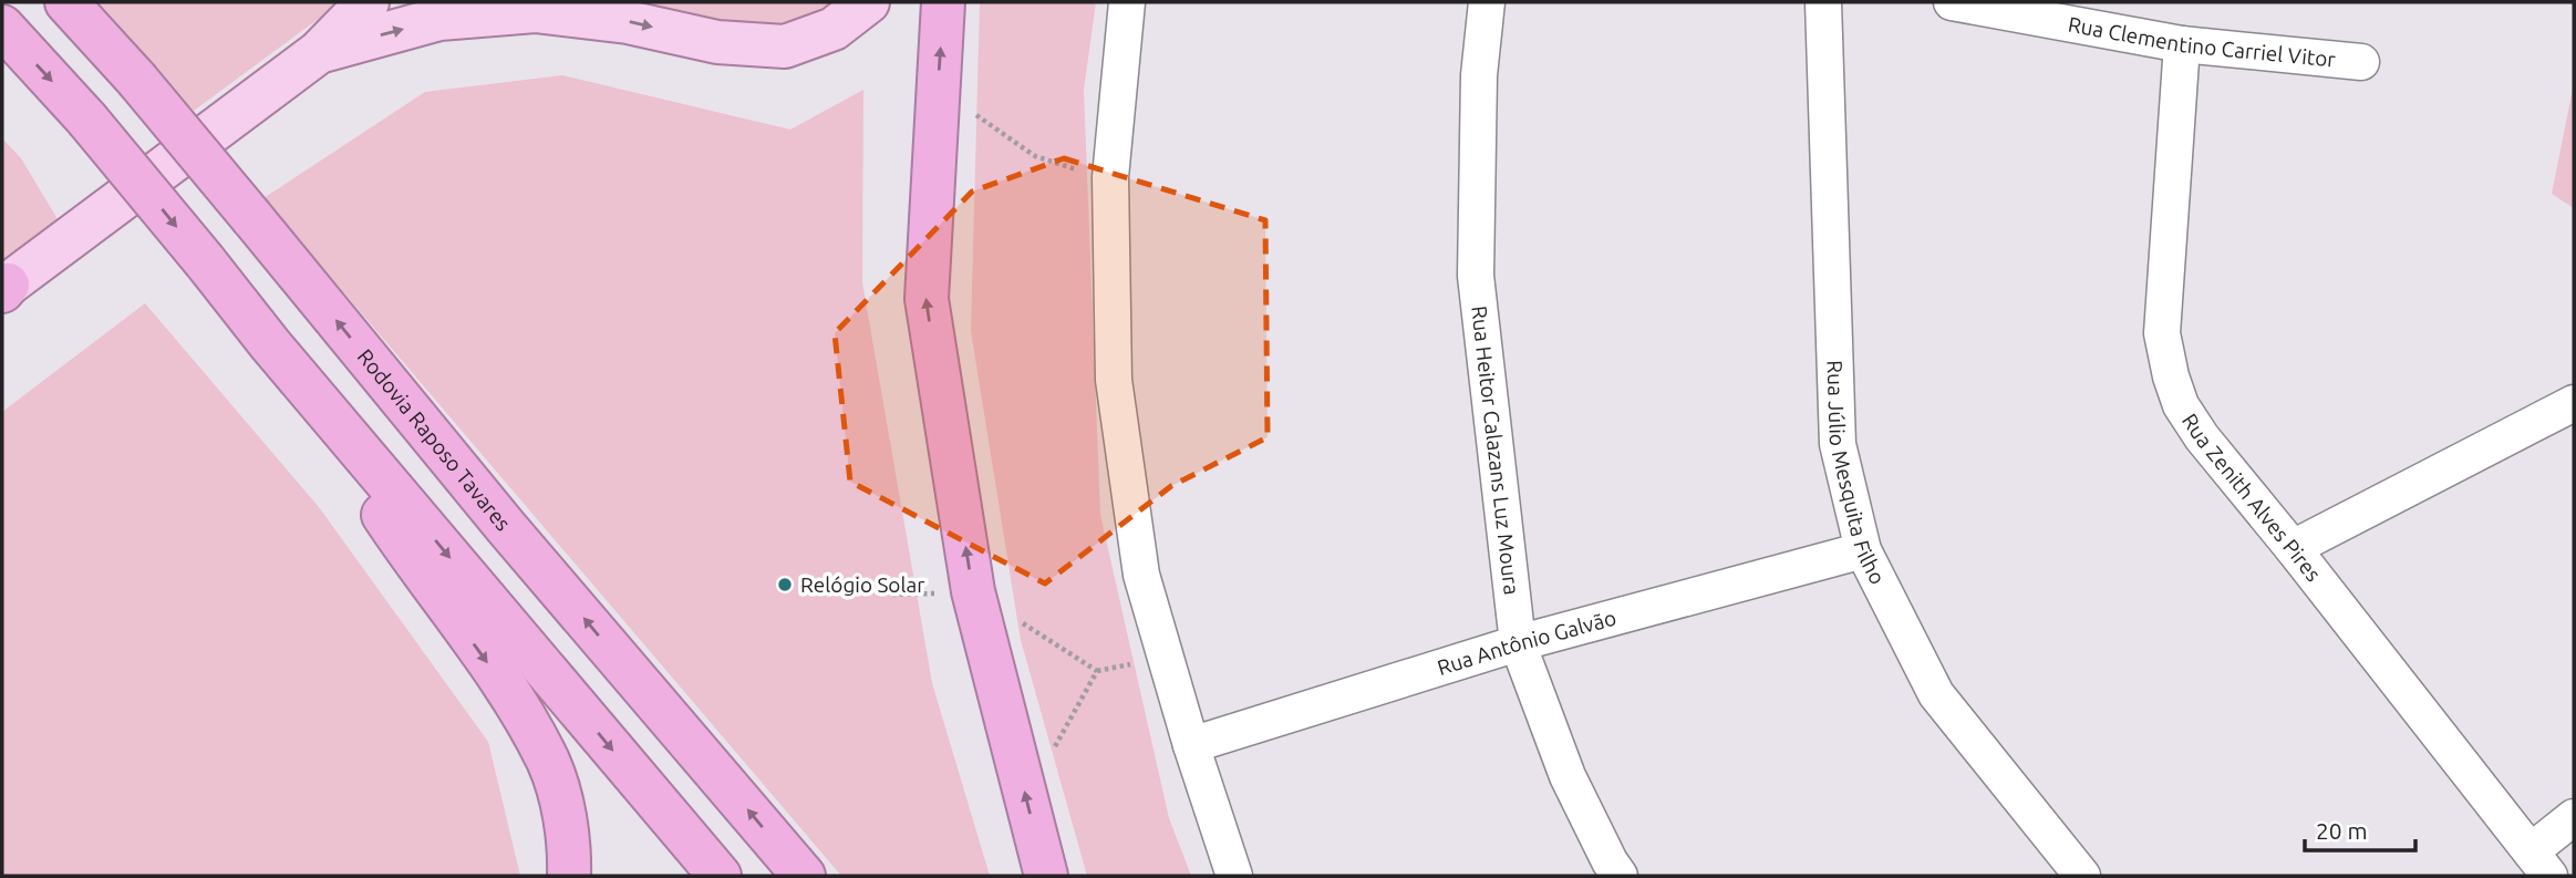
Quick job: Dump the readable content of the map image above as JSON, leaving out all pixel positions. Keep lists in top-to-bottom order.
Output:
{
  "streets": {
    "highway": ["Rodovia Raposo Tavares"],
    "street": [
      "Rua Clementino Carriel Vitor",
      "Rua Heitor Calazans Luz Moura",
      "Rua Júlio Mesquita Filho",
      "Rua Zenith Alves Pires",
      "Rua Antônio Galvão"
    ]
  },
  "crossings": [
    ["Rua Clementino Carriel Vitor", "Rua Zenith Alves Pires"],
    ["Rua Heitor Calazans Luz Moura", "Rua Antônio Galvão"],
    ["Rua Júlio Mesquita Filho", "Rua Antônio Galvão"]
  ],
  "places": ["Relógio Solar"],
  "scale_bar": "20 m"
}
